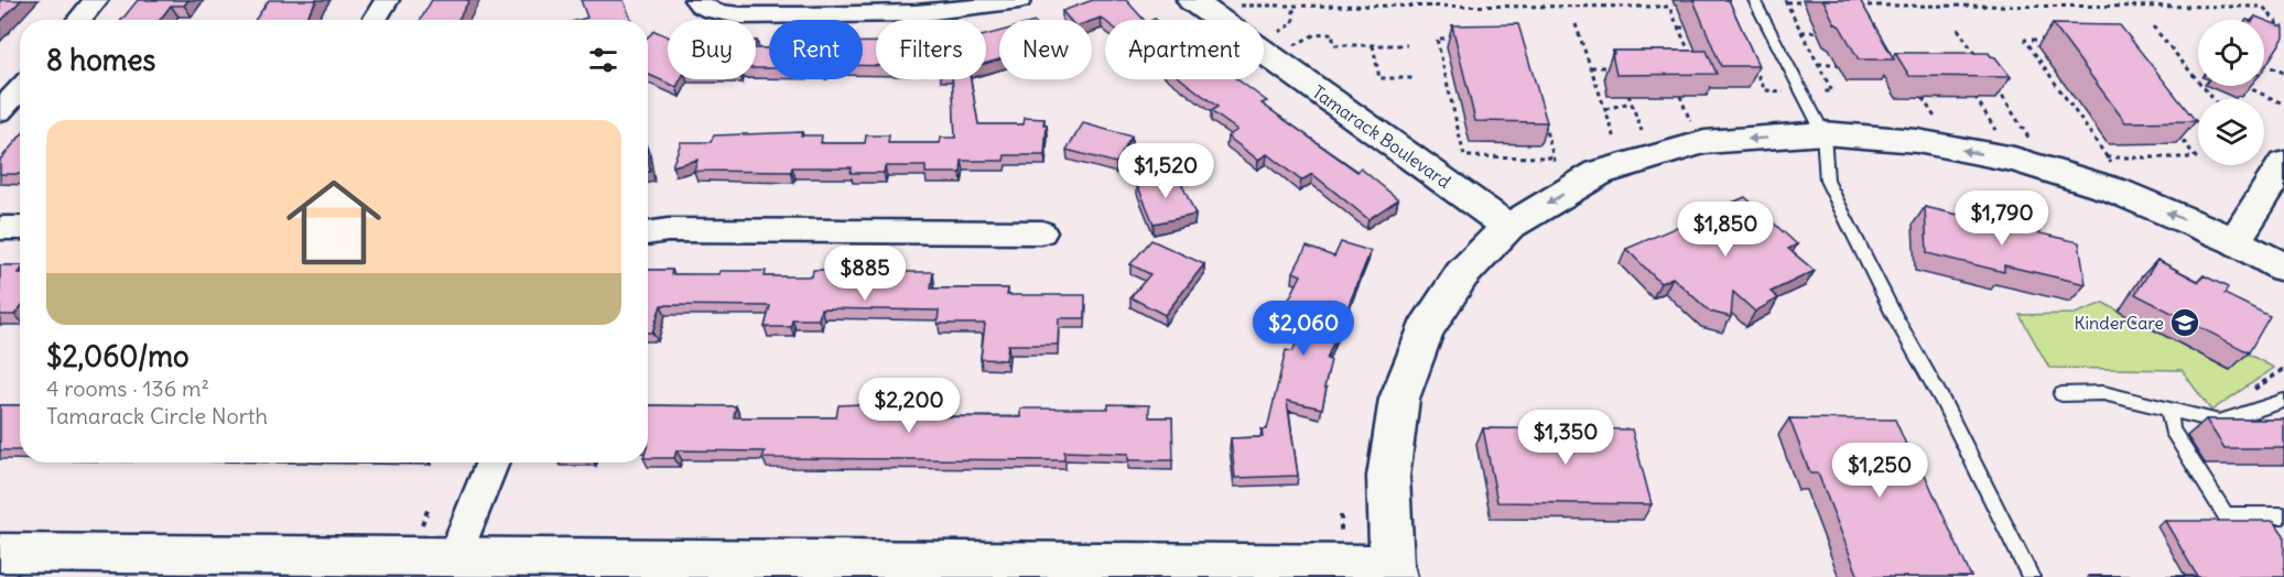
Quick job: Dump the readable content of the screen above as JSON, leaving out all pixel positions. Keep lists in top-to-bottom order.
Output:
{
  "streets": {
    "street": ["Tamarack Boulevard"]
  },
  "places": {
    "school or university": ["KinderCare"]
  },
  "page": {
    "chip": [
      "Buy",
      "Rent",
      "Filters",
      "New",
      "Apartment"
    ],
    "heading": "8 homes",
    "list": [
      {
        "name": "$2,060/mo",
        "note": "4 rooms · 136 m² · Tamarack Circle North"
      }
    ],
    "price": [
      "$1,520",
      "$1,790",
      "$1,850",
      "$885",
      "$2,060",
      "$2,200",
      "$1,350",
      "$1,250"
    ]
  }
}
